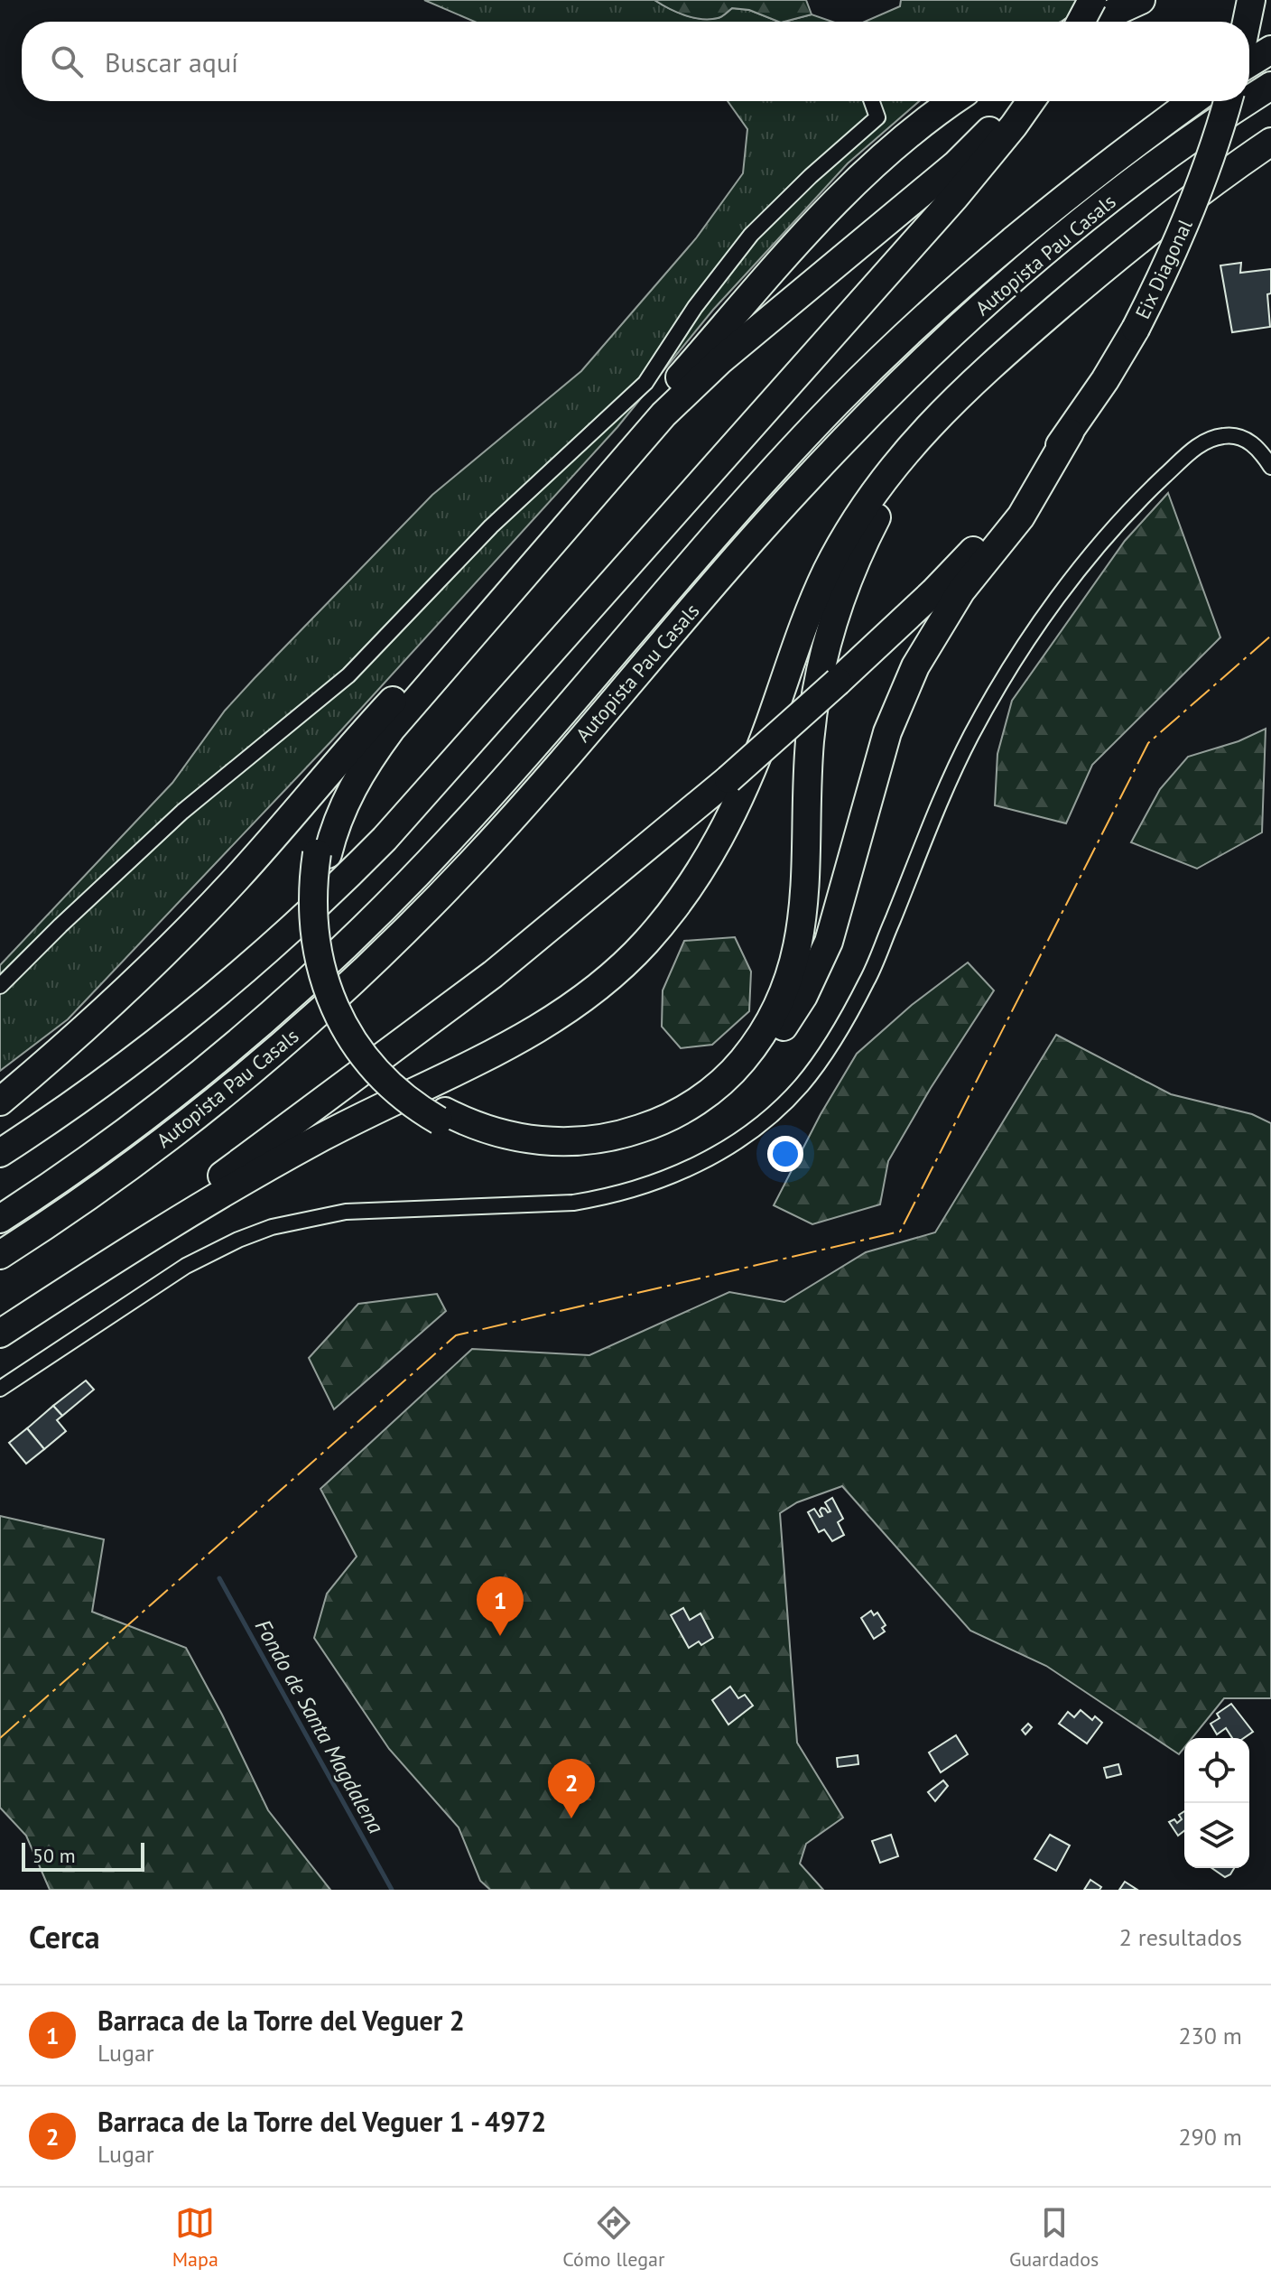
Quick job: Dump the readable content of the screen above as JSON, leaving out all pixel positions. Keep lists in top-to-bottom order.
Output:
{
  "streets": {
    "highway": ["Autopista Pau Casals", "Eix Diagonal"]
  },
  "water": ["Fondo de Santa Magdalena"],
  "scale_bar": "50 m",
  "page": {
    "search": "Buscar aquí",
    "pins": ["1", "2"],
    "scale": "50 m",
    "heading": ["Cerca", "2 resultados"],
    "list": [
      {
        "mark": "1",
        "name": "Barraca de la Torre del Veguer 2",
        "note": "Lugar",
        "value": "230 m"
      },
      {
        "mark": "2",
        "name": "Barraca de la Torre del Veguer 1 - 4972",
        "note": "Lugar",
        "value": "290 m"
      }
    ],
    "nav": ["Mapa", "Cómo llegar", "Guardados"]
  }
}
